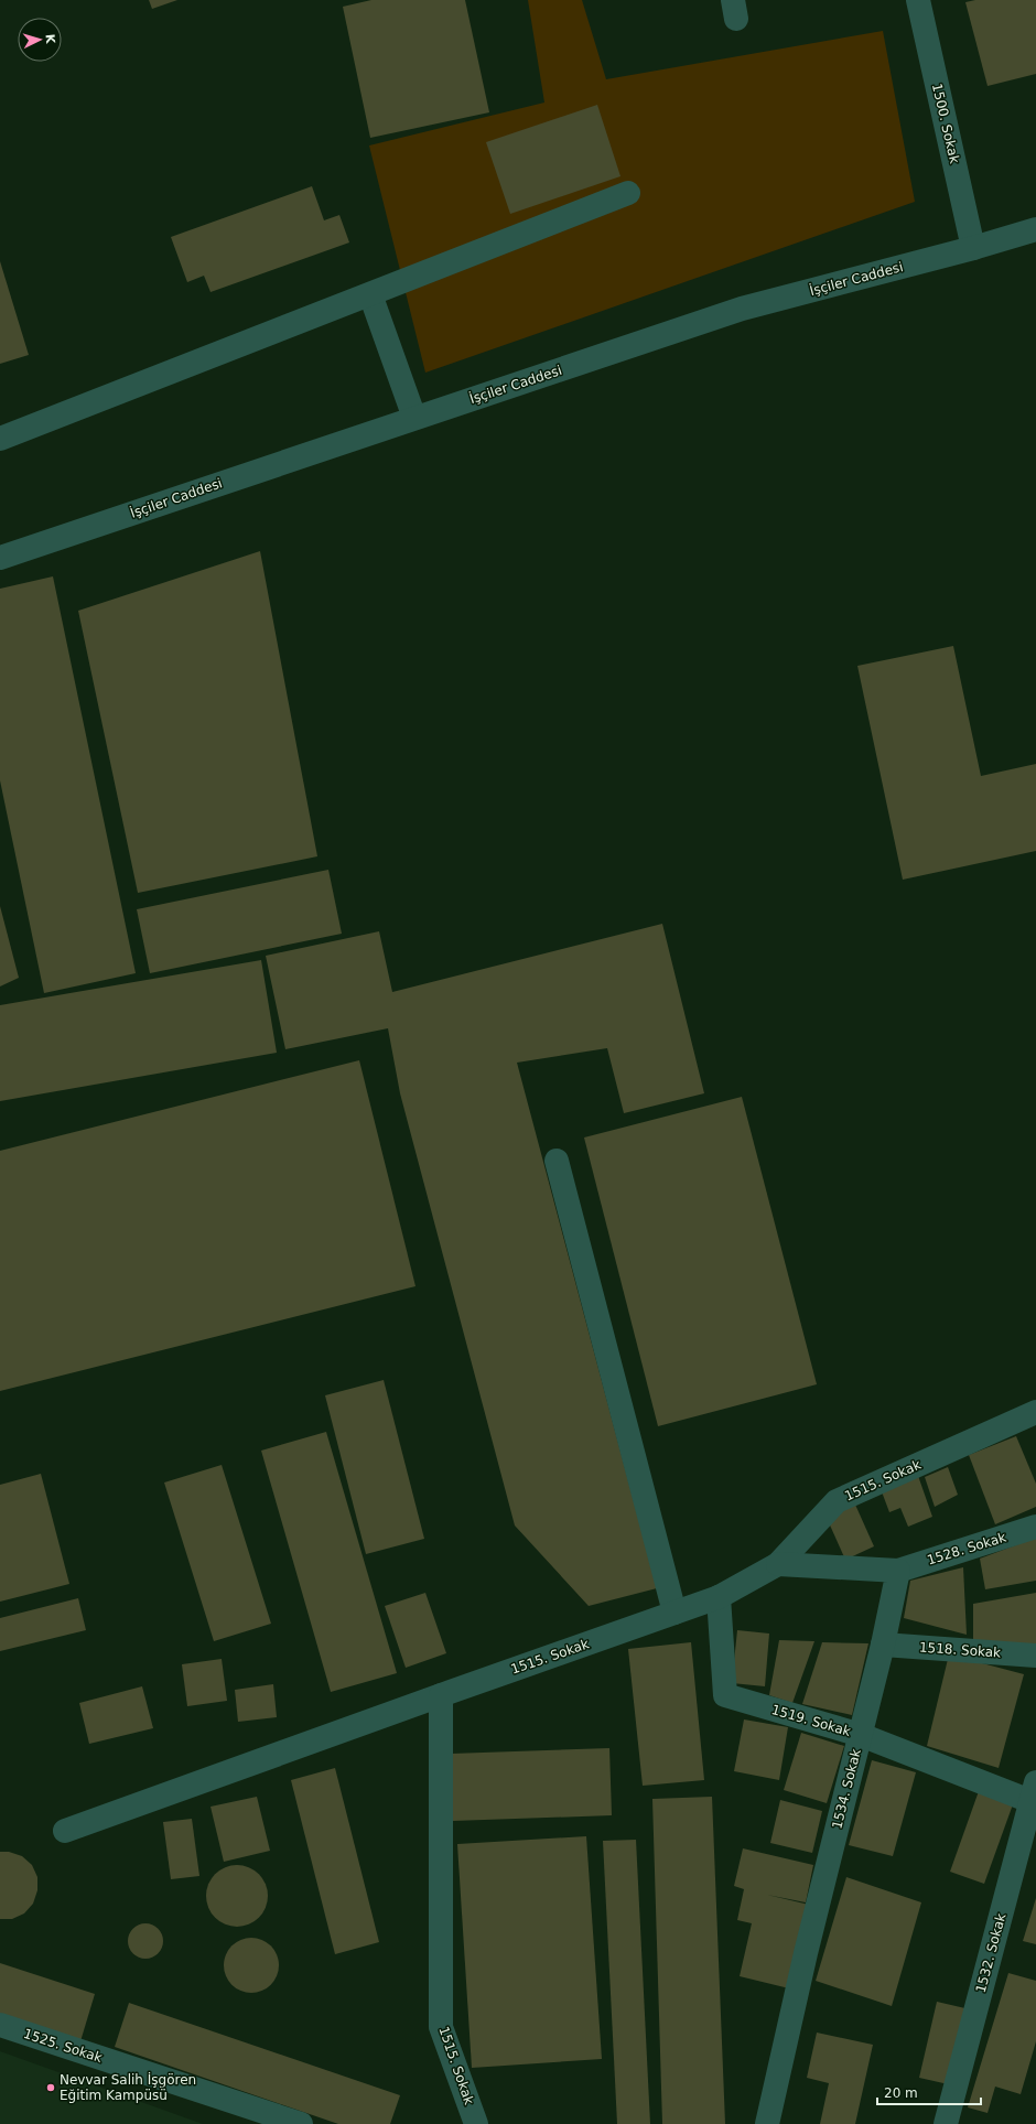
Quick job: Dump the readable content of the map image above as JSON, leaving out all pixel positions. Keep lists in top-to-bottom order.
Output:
{
  "streets": {
    "street": [
      "1500. Sokak",
      "İşçiler Caddesi",
      "1515. Sokak",
      "1528. Sokak",
      "1518. Sokak",
      "1519. Sokak",
      "1534. Sokak",
      "1532. Sokak",
      "1525. Sokak"
    ]
  },
  "crossings": [
    ["1500. Sokak", "İşçiler Caddesi"],
    ["1515. Sokak", "1519. Sokak"],
    ["1528. Sokak", "1534. Sokak"],
    ["1518. Sokak", "1534. Sokak"],
    ["1519. Sokak", "1534. Sokak"],
    ["1519. Sokak", "1532. Sokak"]
  ],
  "places": ["Nevvar Salih İşgören Eğitim Kampüsü"],
  "scale_bar": "20 m",
  "north": "right"
}
